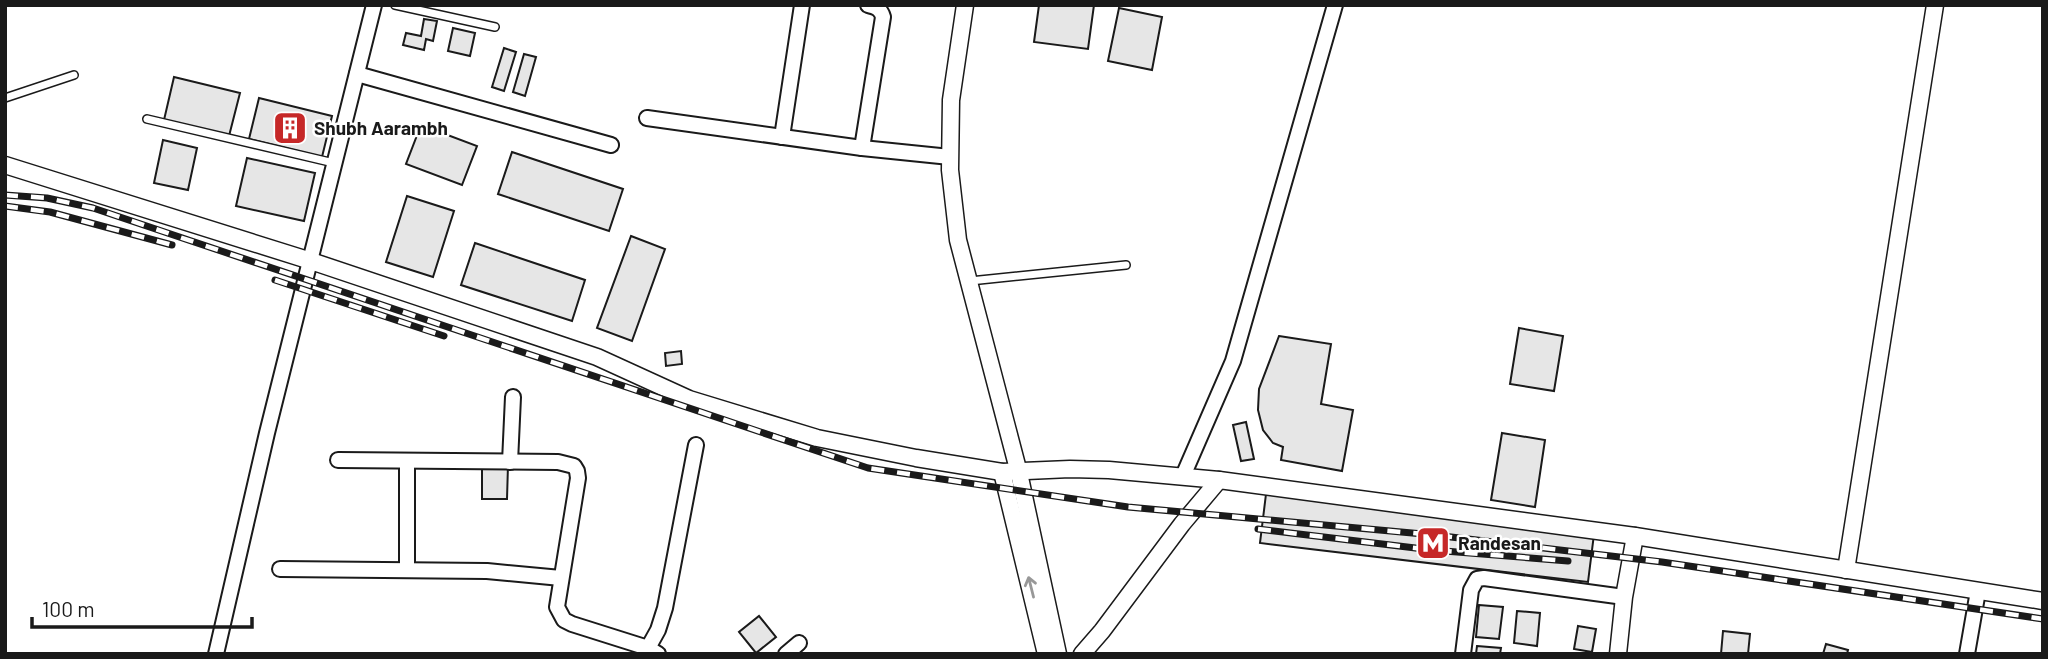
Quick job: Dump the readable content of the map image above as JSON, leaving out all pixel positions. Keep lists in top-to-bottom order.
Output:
{
  "places": {
    "building": ["Shubh Aarambh"],
    "metro station": ["Randesan"]
  },
  "scale_bar": "100 m"
}
